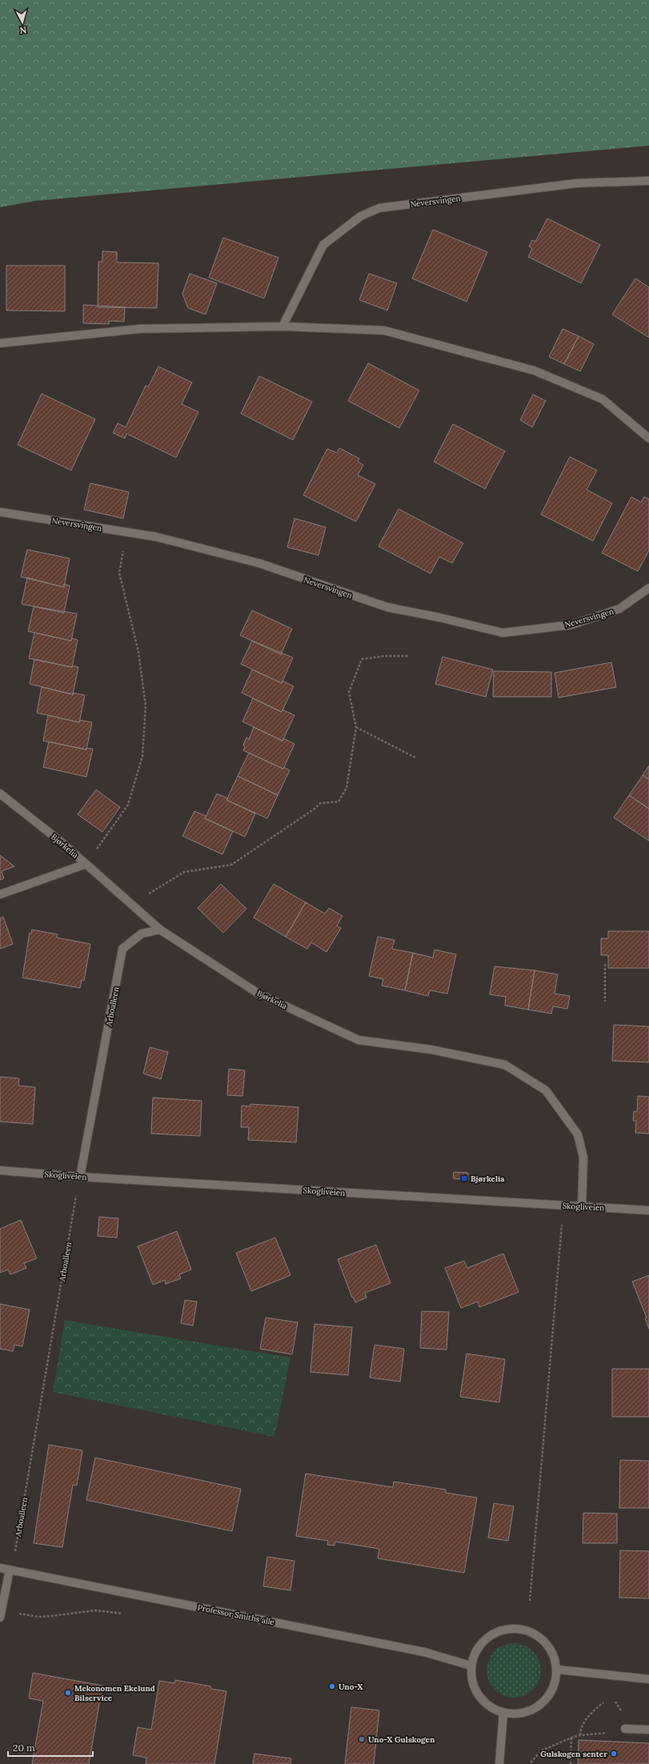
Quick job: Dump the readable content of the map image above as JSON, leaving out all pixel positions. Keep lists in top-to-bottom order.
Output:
{
  "streets": {
    "street": [
      "Neversvingen",
      "Bjørkelia",
      "Arboalleen",
      "Skogliveien",
      "Professor Smiths alle"
    ]
  },
  "crossings": [
    ["Bjørkelia", "Arboalleen"],
    ["Bjørkelia", "Skogliveien"],
    ["Arboalleen", "Skogliveien"],
    ["Arboalleen", "Professor Smiths alle"]
  ],
  "places": {
    "transit": ["Bjørkelia"],
    "other": [
      "Uno-X",
      "Mekonomen Ekelund Bilservice",
      "Uno-X Gulskogen",
      "Gulskogen senter"
    ]
  },
  "scale_bar": "20 m",
  "north": "bottom"
}
